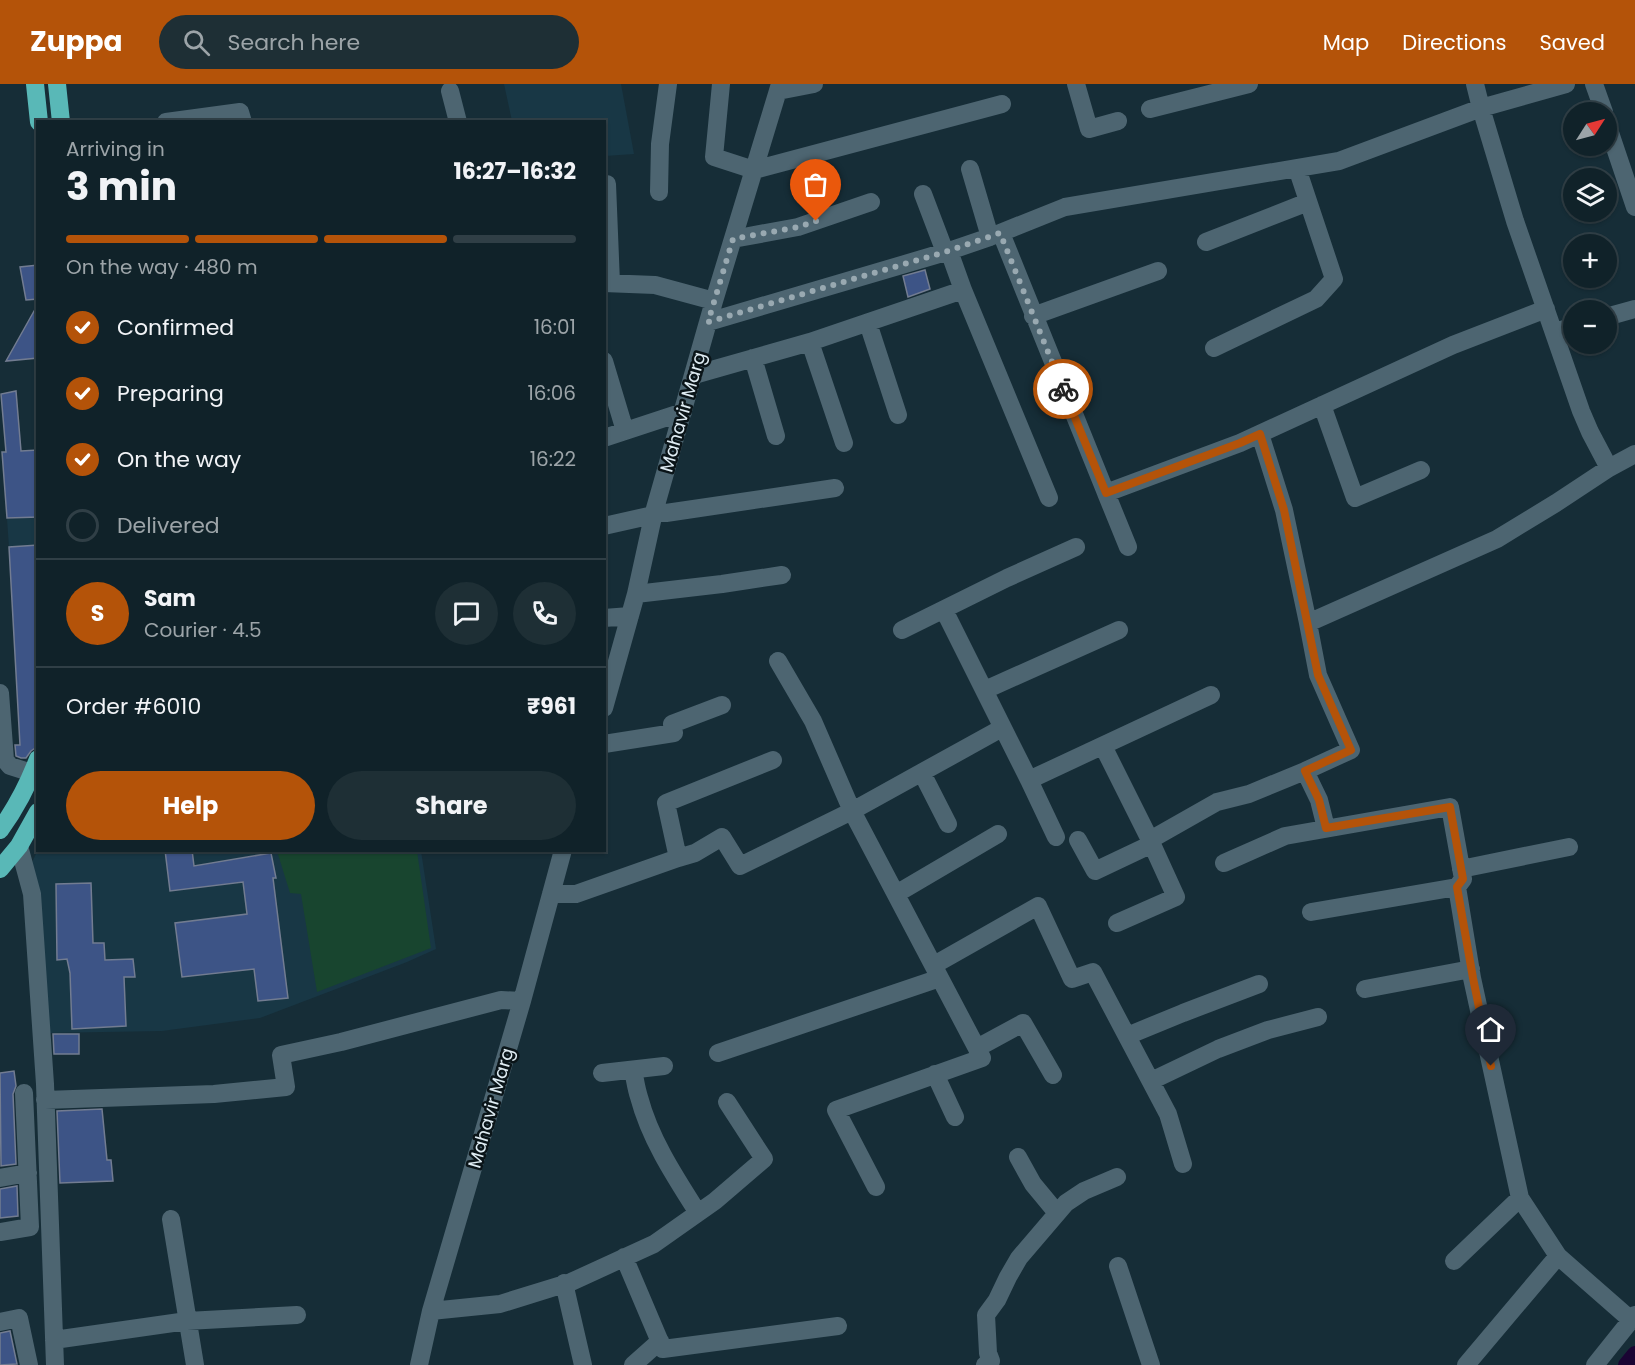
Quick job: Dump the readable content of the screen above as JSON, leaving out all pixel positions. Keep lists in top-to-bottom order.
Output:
{
  "streets": {
    "street": ["Mahavir Marg"]
  },
  "north": "top right",
  "page": {
    "header": "Zuppa",
    "search": "Search here",
    "nav": ["Map", "Directions", "Saved"],
    "map_buttons": ["+", "−"],
    "heading": ["3 min", "Arriving in", "16:27–16:32"],
    "panel": [
      "Sam",
      "Courier · 4.5",
      "Order #6010",
      "₹961"
    ],
    "bar": "On the way · 480 m",
    "list": [
      ["Confirmed", "16:01"],
      ["Preparing", "16:06"],
      ["On the way", "16:22"],
      "Delivered"
    ],
    "round": "S",
    "buttons": ["Help", "Share"]
  }
}
